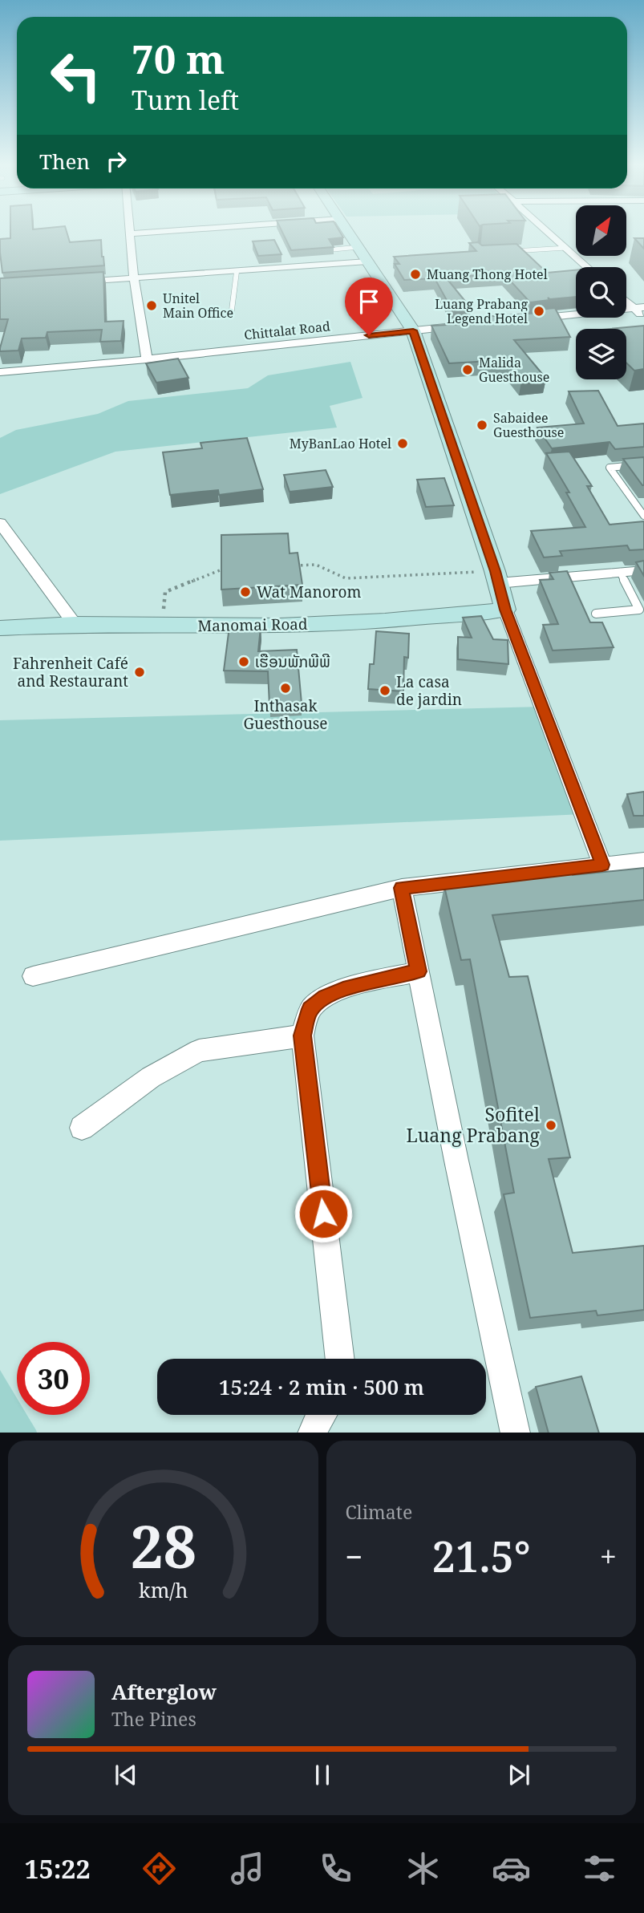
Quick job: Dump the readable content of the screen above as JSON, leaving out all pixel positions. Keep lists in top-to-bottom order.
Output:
{
  "streets": {
    "street": ["Chittalat Road", "Manomai Road"]
  },
  "places": [
    "Muang Thong Hotel",
    "Unitel Main Office",
    "Luang Prabang Legend Hotel",
    "Malida Guesthouse",
    "Sabaidee Guesthouse",
    "MyBanLao Hotel",
    "Wat Manorom",
    "ເຮືອນພັກພີພີ",
    "Fahrenheit Café and Restaurant",
    "Inthasak Guesthouse",
    "La casa de jardin",
    "Sofitel Luang Prabang"
  ],
  "north": "top right",
  "page": {
    "turn": ["70 m", "Turn left"],
    "then": "Then",
    "limit": "30",
    "trip": "15:24 · 2 min · 500 m",
    "tile": "Climate",
    "heat": ["−", "21.5°", "+"],
    "song": ["Afterglow", "The Pines"],
    "tabs": "15:22",
    "gauge": ["28", "km/h"]
  }
}
